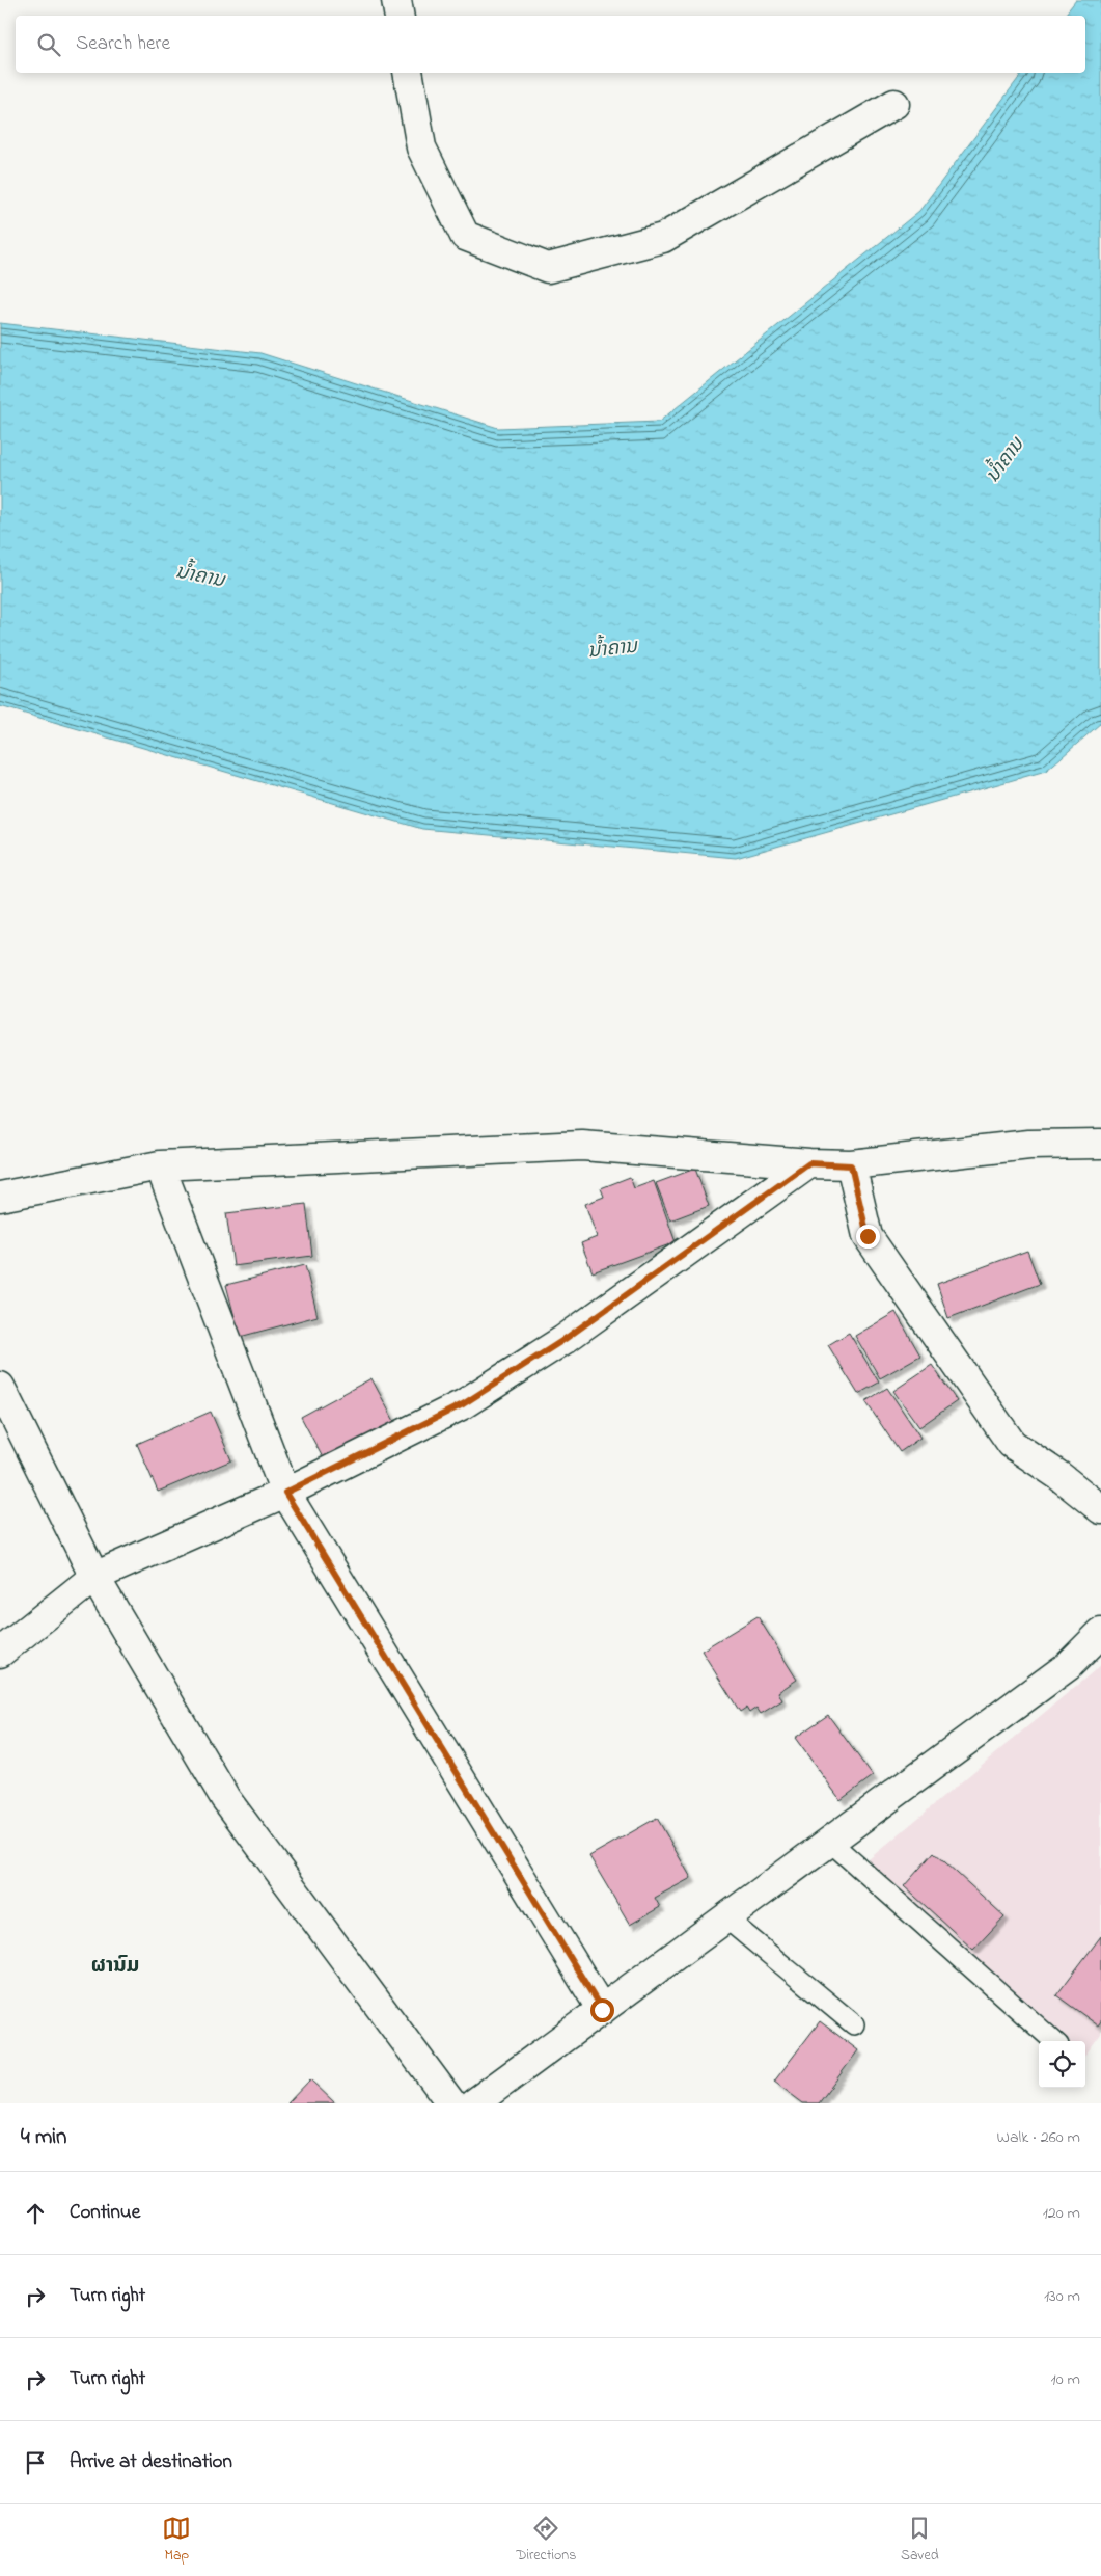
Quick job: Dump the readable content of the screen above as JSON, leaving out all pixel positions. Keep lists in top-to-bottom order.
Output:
{
  "districts": ["ຜານົມ"],
  "water": ["ນ້ຳຄານ"],
  "page": {
    "search": "Search here",
    "heading": ["4 min", "Walk · 260 m"],
    "list": [
      ["Continue", "120 m"],
      ["Turn right", "130 m"],
      ["Turn right", "10 m"],
      "Arrive at destination"
    ],
    "nav": ["Map", "Directions", "Saved"]
  }
}
